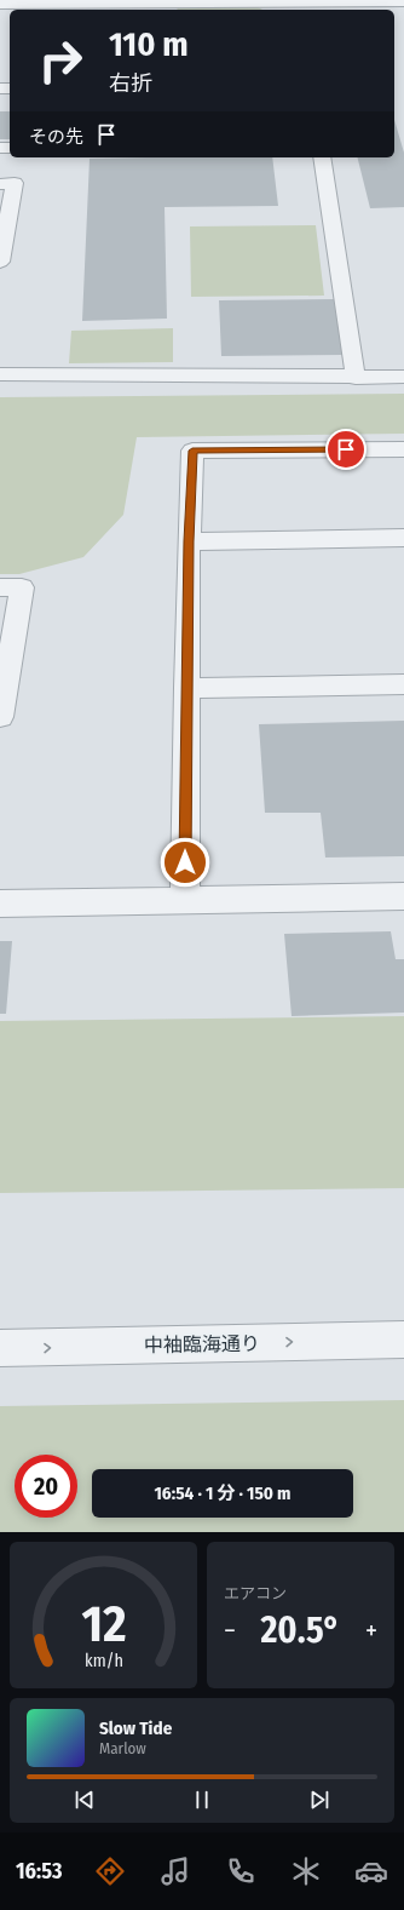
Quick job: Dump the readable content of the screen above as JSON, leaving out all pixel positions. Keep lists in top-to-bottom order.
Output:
{
  "streets": {
    "street": ["中袖臨海通り"]
  },
  "one_way": ["中袖臨海通り"],
  "page": {
    "turn": ["110 m", "右折"],
    "then": "その先",
    "limit": "20",
    "trip": "16:54 · 1 分 · 150 m",
    "tile": "エアコン",
    "heat": ["−", "20.5°", "+"],
    "song": ["Slow Tide", "Marlow"],
    "tabs": "16:53",
    "gauge": ["12", "km/h"]
  }
}
